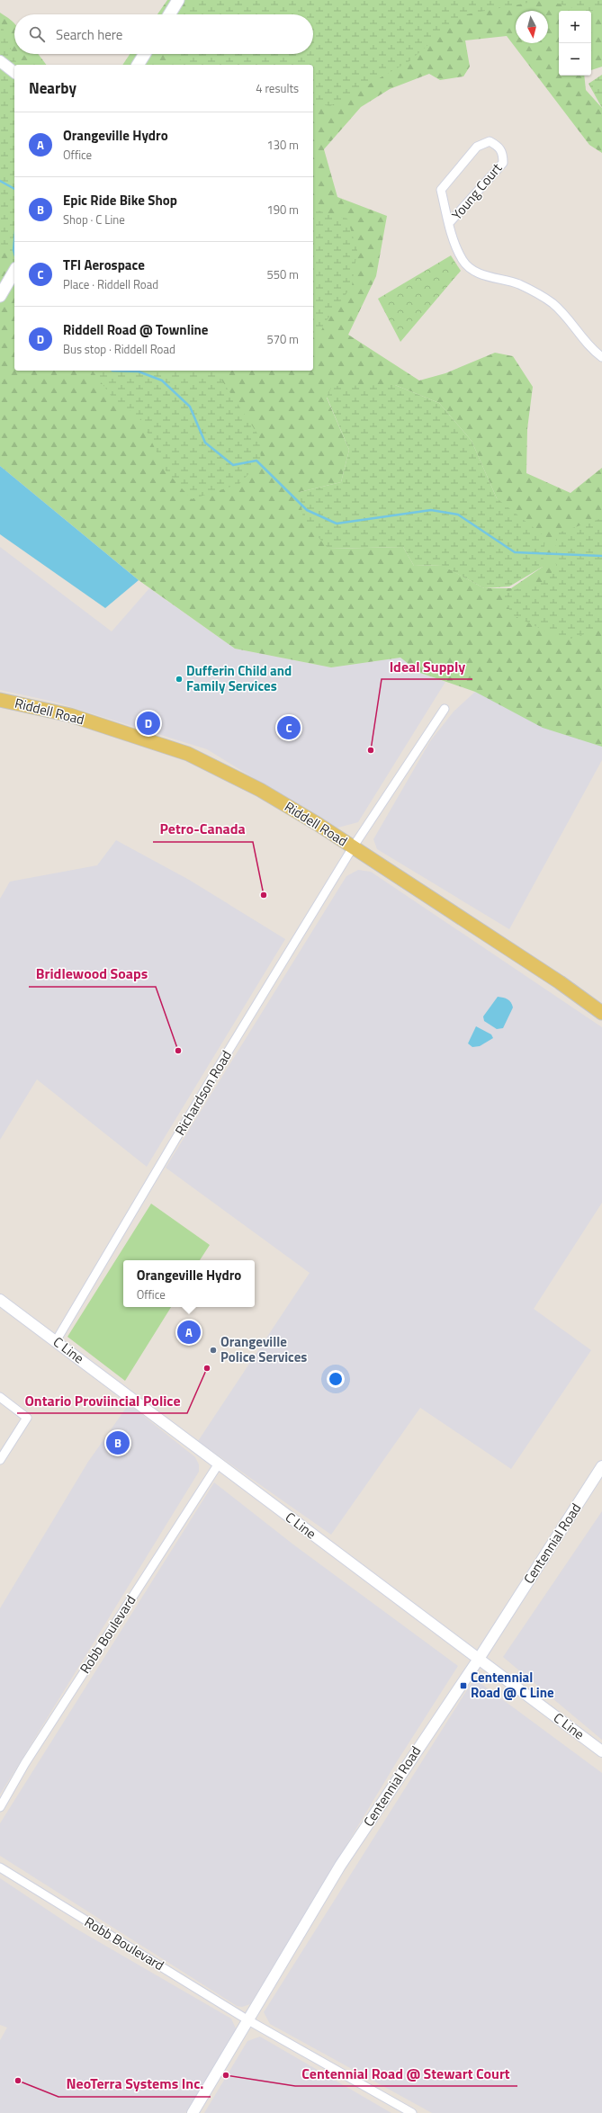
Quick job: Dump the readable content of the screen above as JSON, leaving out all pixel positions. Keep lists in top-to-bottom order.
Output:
{
  "streets": {
    "main road": ["Riddell Road"],
    "street": [
      "Young Court",
      "Richardson Road",
      "C Line",
      "Centennial Road",
      "Robb Boulevard"
    ]
  },
  "crossings": [
    ["Riddell Road", "Richardson Road"],
    ["Richardson Road", "C Line"],
    ["C Line", "Centennial Road"],
    ["C Line", "Robb Boulevard"],
    ["Centennial Road", "Robb Boulevard"]
  ],
  "places": {
    "other": [
      "Dufferin Child and Family Services",
      "Ideal Supply",
      "Petro-Canada",
      "Bridlewood Soaps",
      "Orangeville Police Services",
      "Ontario Proviincial Police",
      "Centennial Road @ Stewart Court",
      "NeoTerra Systems Inc."
    ],
    "transit": ["Centennial Road @ C Line"]
  },
  "north": "bottom",
  "page": {
    "map_buttons": ["+", "−"],
    "search": "Search here",
    "heading": ["Nearby", "4 results"],
    "list": [
      {
        "mark": "A",
        "name": "Orangeville Hydro",
        "note": "Office",
        "value": "130 m"
      },
      {
        "mark": "B",
        "name": "Epic Ride Bike Shop",
        "note": "Shop · C Line",
        "value": "190 m"
      },
      {
        "mark": "C",
        "name": "TFI Aerospace",
        "note": "Place · Riddell Road",
        "value": "550 m"
      },
      {
        "mark": "D",
        "name": "Riddell Road @ Townline",
        "note": "Bus stop · Riddell Road",
        "value": "570 m"
      }
    ],
    "pins": [
      "D",
      "C",
      "A",
      "B"
    ],
    "popup": ["Orangeville Hydro", "Office"]
  }
}
